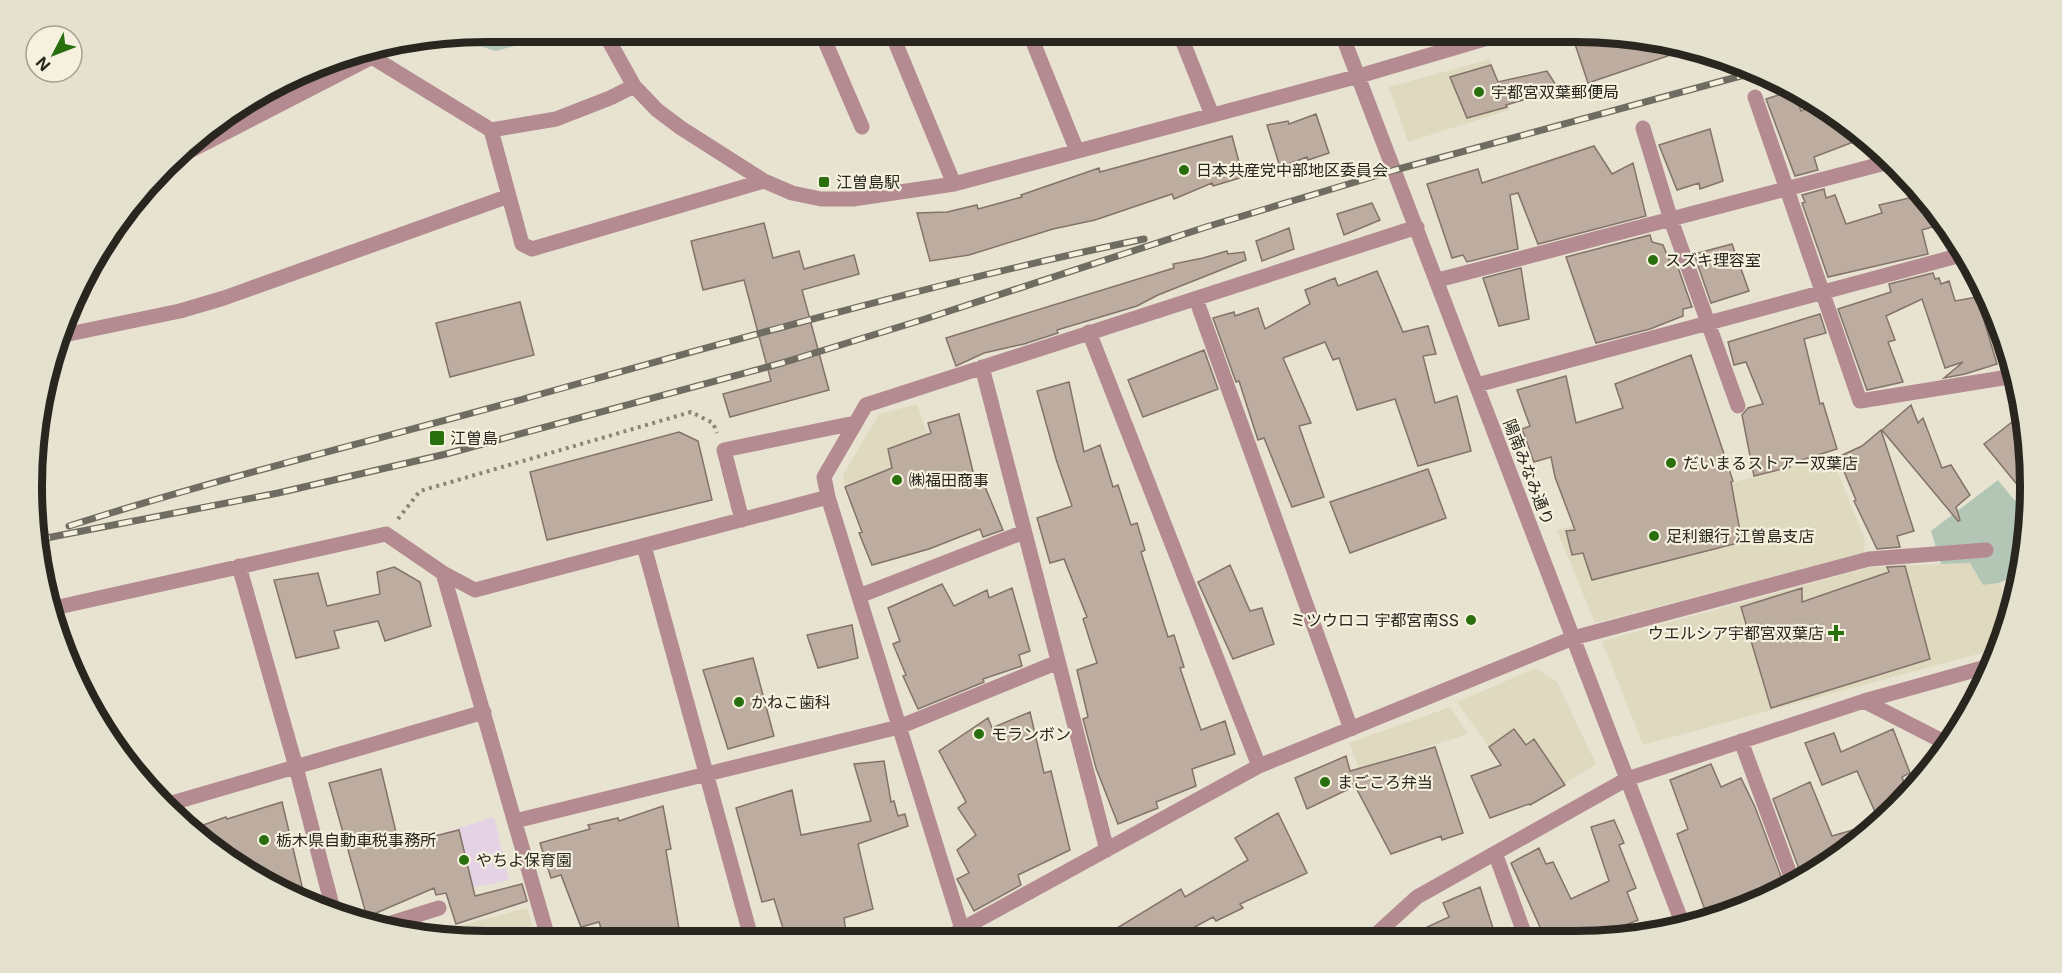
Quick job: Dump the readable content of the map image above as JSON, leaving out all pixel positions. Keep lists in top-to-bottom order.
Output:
{
  "streets": {
    "street": ["陽南みなみ通り"]
  },
  "places": {
    "other": [
      "宇都宮双葉郵便局",
      "日本共産党中部地区委員会",
      "スズキ理容室",
      "だいまるストアー双葉店",
      "㈱福田商事",
      "足利銀行 江曽島支店",
      "ミツウロコ 宇都宮南SS",
      "かねこ歯科",
      "モランボン",
      "まごころ弁当",
      "栃木県自動車税事務所",
      "やちよ保育園"
    ],
    "transit": ["江曽島駅", "江曽島"],
    "health": ["ウエルシア宇都宮双葉店"]
  },
  "north": "bottom left"
}
